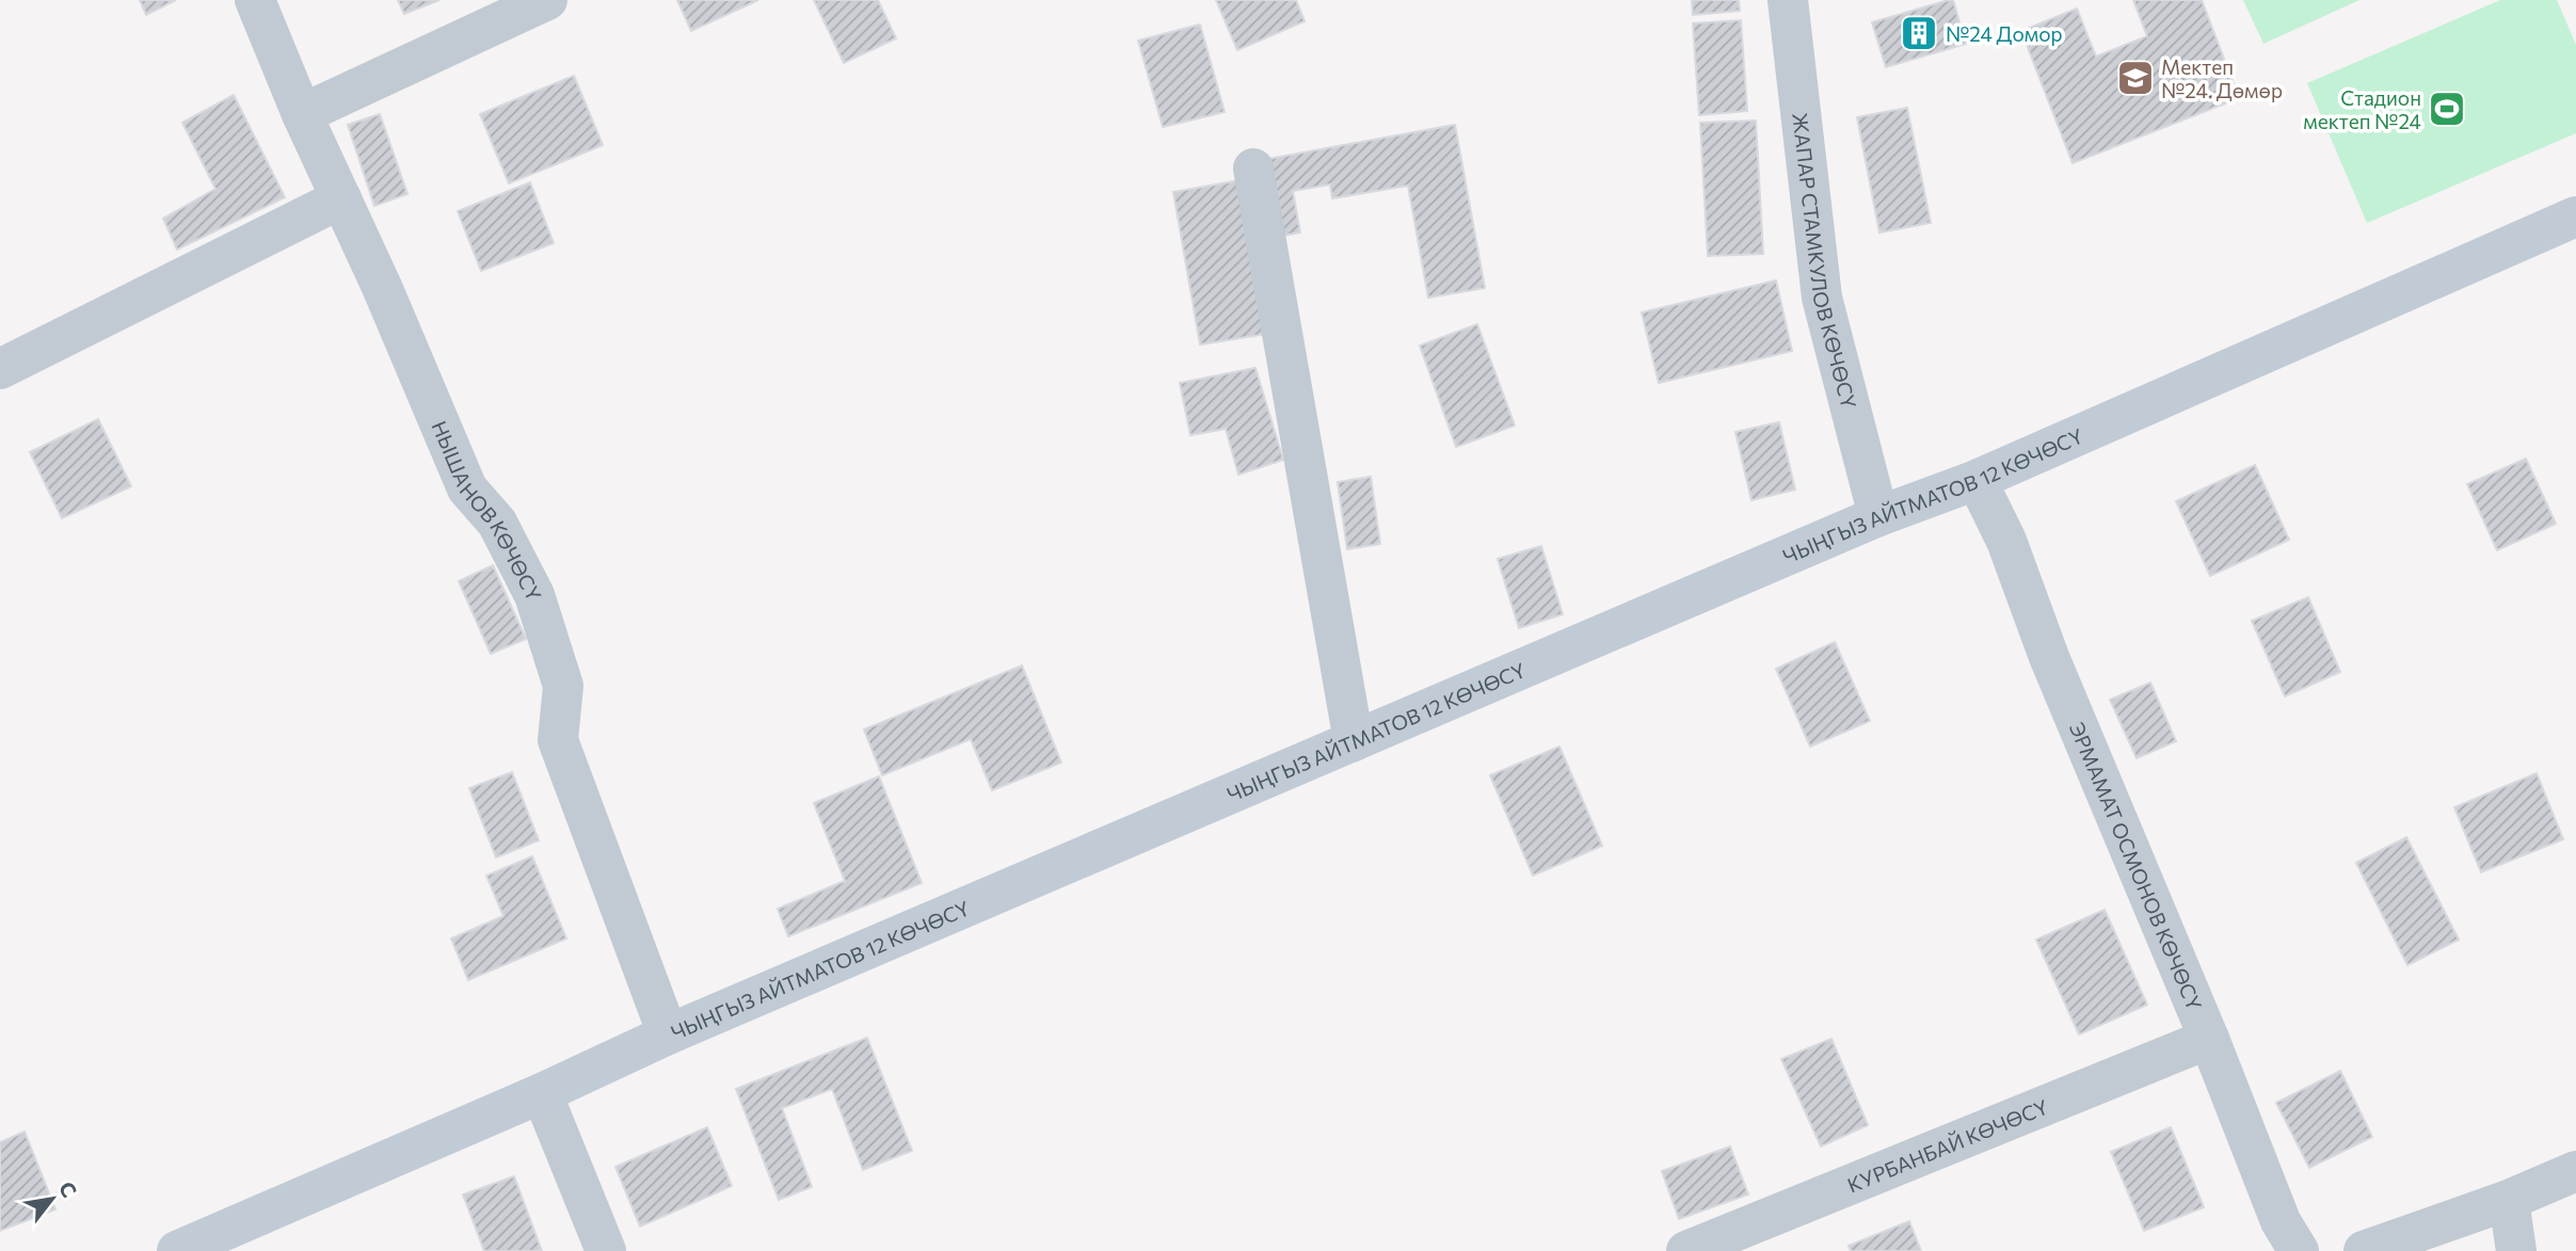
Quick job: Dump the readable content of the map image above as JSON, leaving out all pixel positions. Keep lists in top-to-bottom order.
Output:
{
  "streets": {
    "main road": ["ЧЫҢГЫЗ АЙТМАТОВ 12 КӨЧӨСҮ"],
    "street": [
      "ЖАПАР СТАМКУЛОВ КӨЧӨСҮ",
      "НЫШАНОВ КӨЧӨСҮ",
      "ЭРМАМАТ ОСМОНОВ КӨЧӨСҮ",
      "КУРБАНБАЙ КӨЧӨСҮ"
    ]
  },
  "crossings": [
    ["ЖАПАР СТАМКУЛОВ КӨЧӨСҮ", "ЧЫҢГЫЗ АЙТМАТОВ 12 КӨЧӨСҮ"],
    ["ЧЫҢГЫЗ АЙТМАТОВ 12 КӨЧӨСҮ", "НЫШАНОВ КӨЧӨСҮ"],
    ["ЧЫҢГЫЗ АЙТМАТОВ 12 КӨЧӨСҮ", "ЭРМАМАТ ОСМОНОВ КӨЧӨСҮ"],
    ["ЭРМАМАТ ОСМОНОВ КӨЧӨСҮ", "КУРБАНБАЙ КӨЧӨСҮ"]
  ],
  "places": {
    "building": ["№24 Домор"],
    "school or university": ["Мектеп №24. Дөмөр"],
    "sports": ["Стадион мектеп №24"]
  },
  "north": "top right"
}
